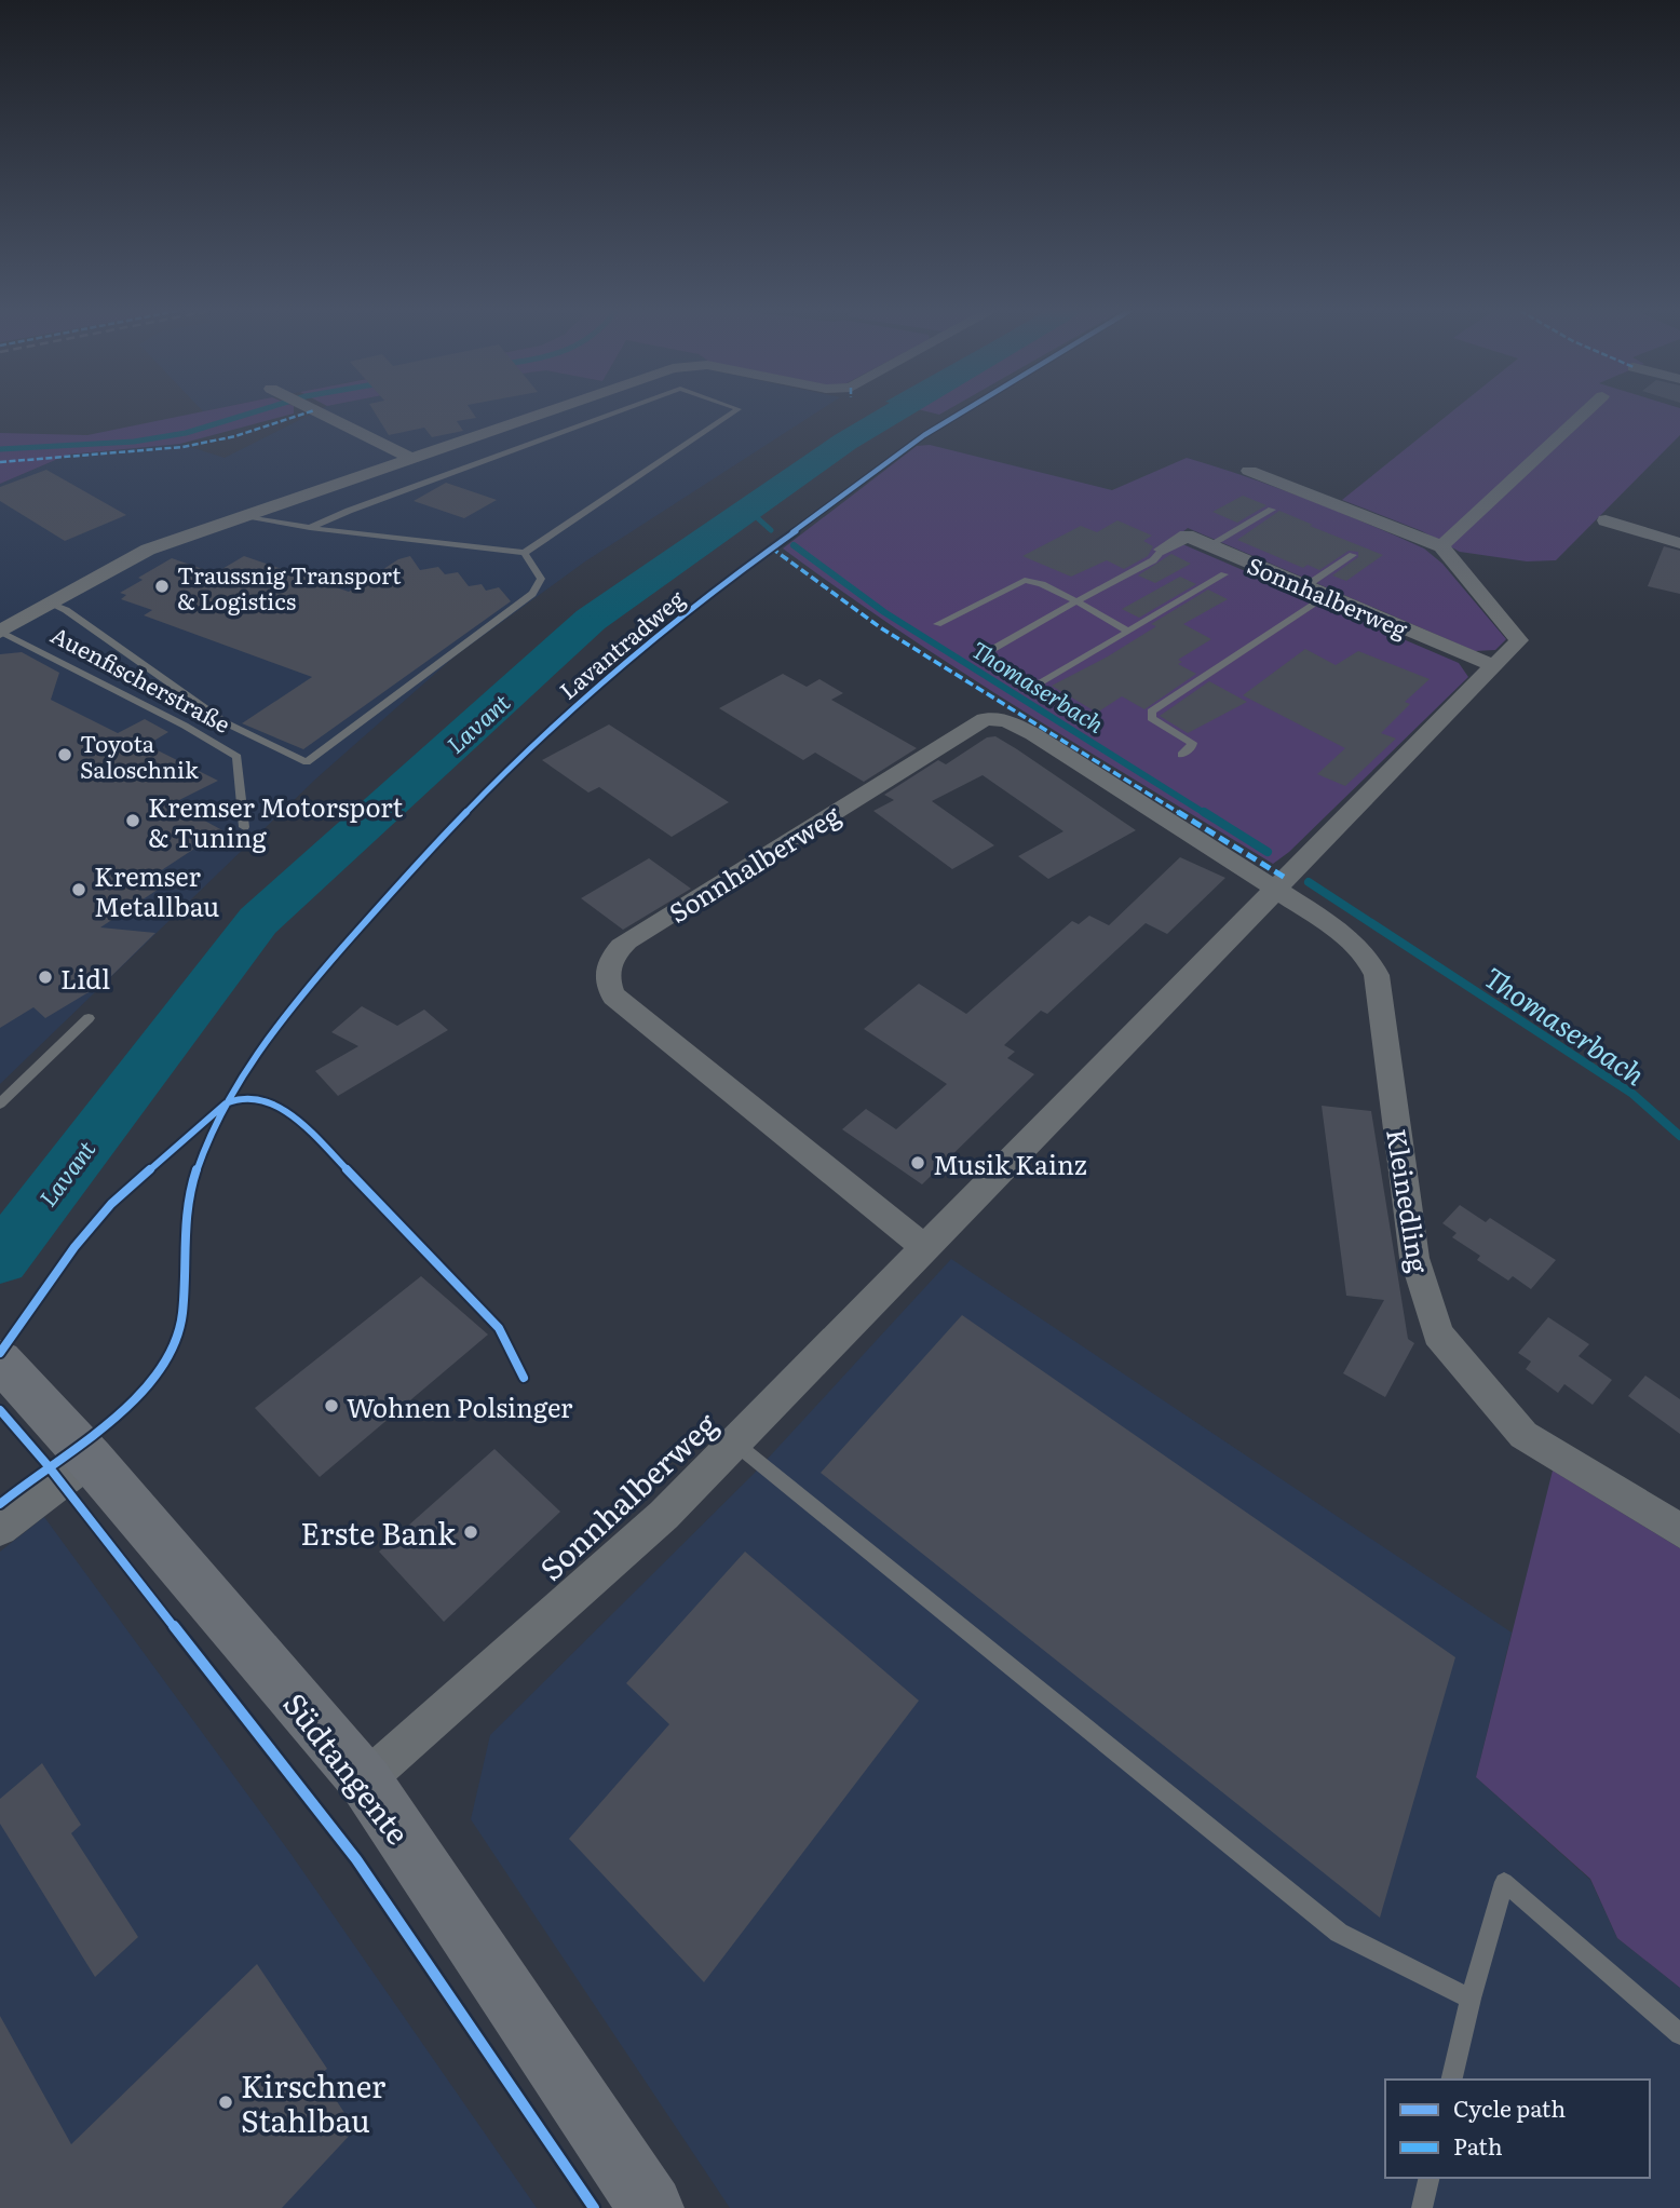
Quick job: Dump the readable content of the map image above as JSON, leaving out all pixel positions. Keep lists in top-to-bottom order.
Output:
{
  "streets": {
    "main road": ["Südtangente"],
    "street": ["Sonnhalberweg", "Auenfischerstraße", "Kleinedling"],
    "cycle path": ["Lavantradweg"]
  },
  "crossings": [
    ["Sonnhalberweg", "Kleinedling"],
    ["Sonnhalberweg", "Südtangente"]
  ],
  "water": ["Thomaserbach", "Lavant"],
  "places": [
    "Traussnig Transport & Logistics",
    "Toyota Saloschnik",
    "Kremser Motorsport & Tuning",
    "Kremser Metallbau",
    "Lidl",
    "Musik Kainz",
    "Wohnen Polsinger",
    "Erste Bank",
    "Kirschner Stahlbau"
  ],
  "legend": ["Cycle path", "Path"]
}
